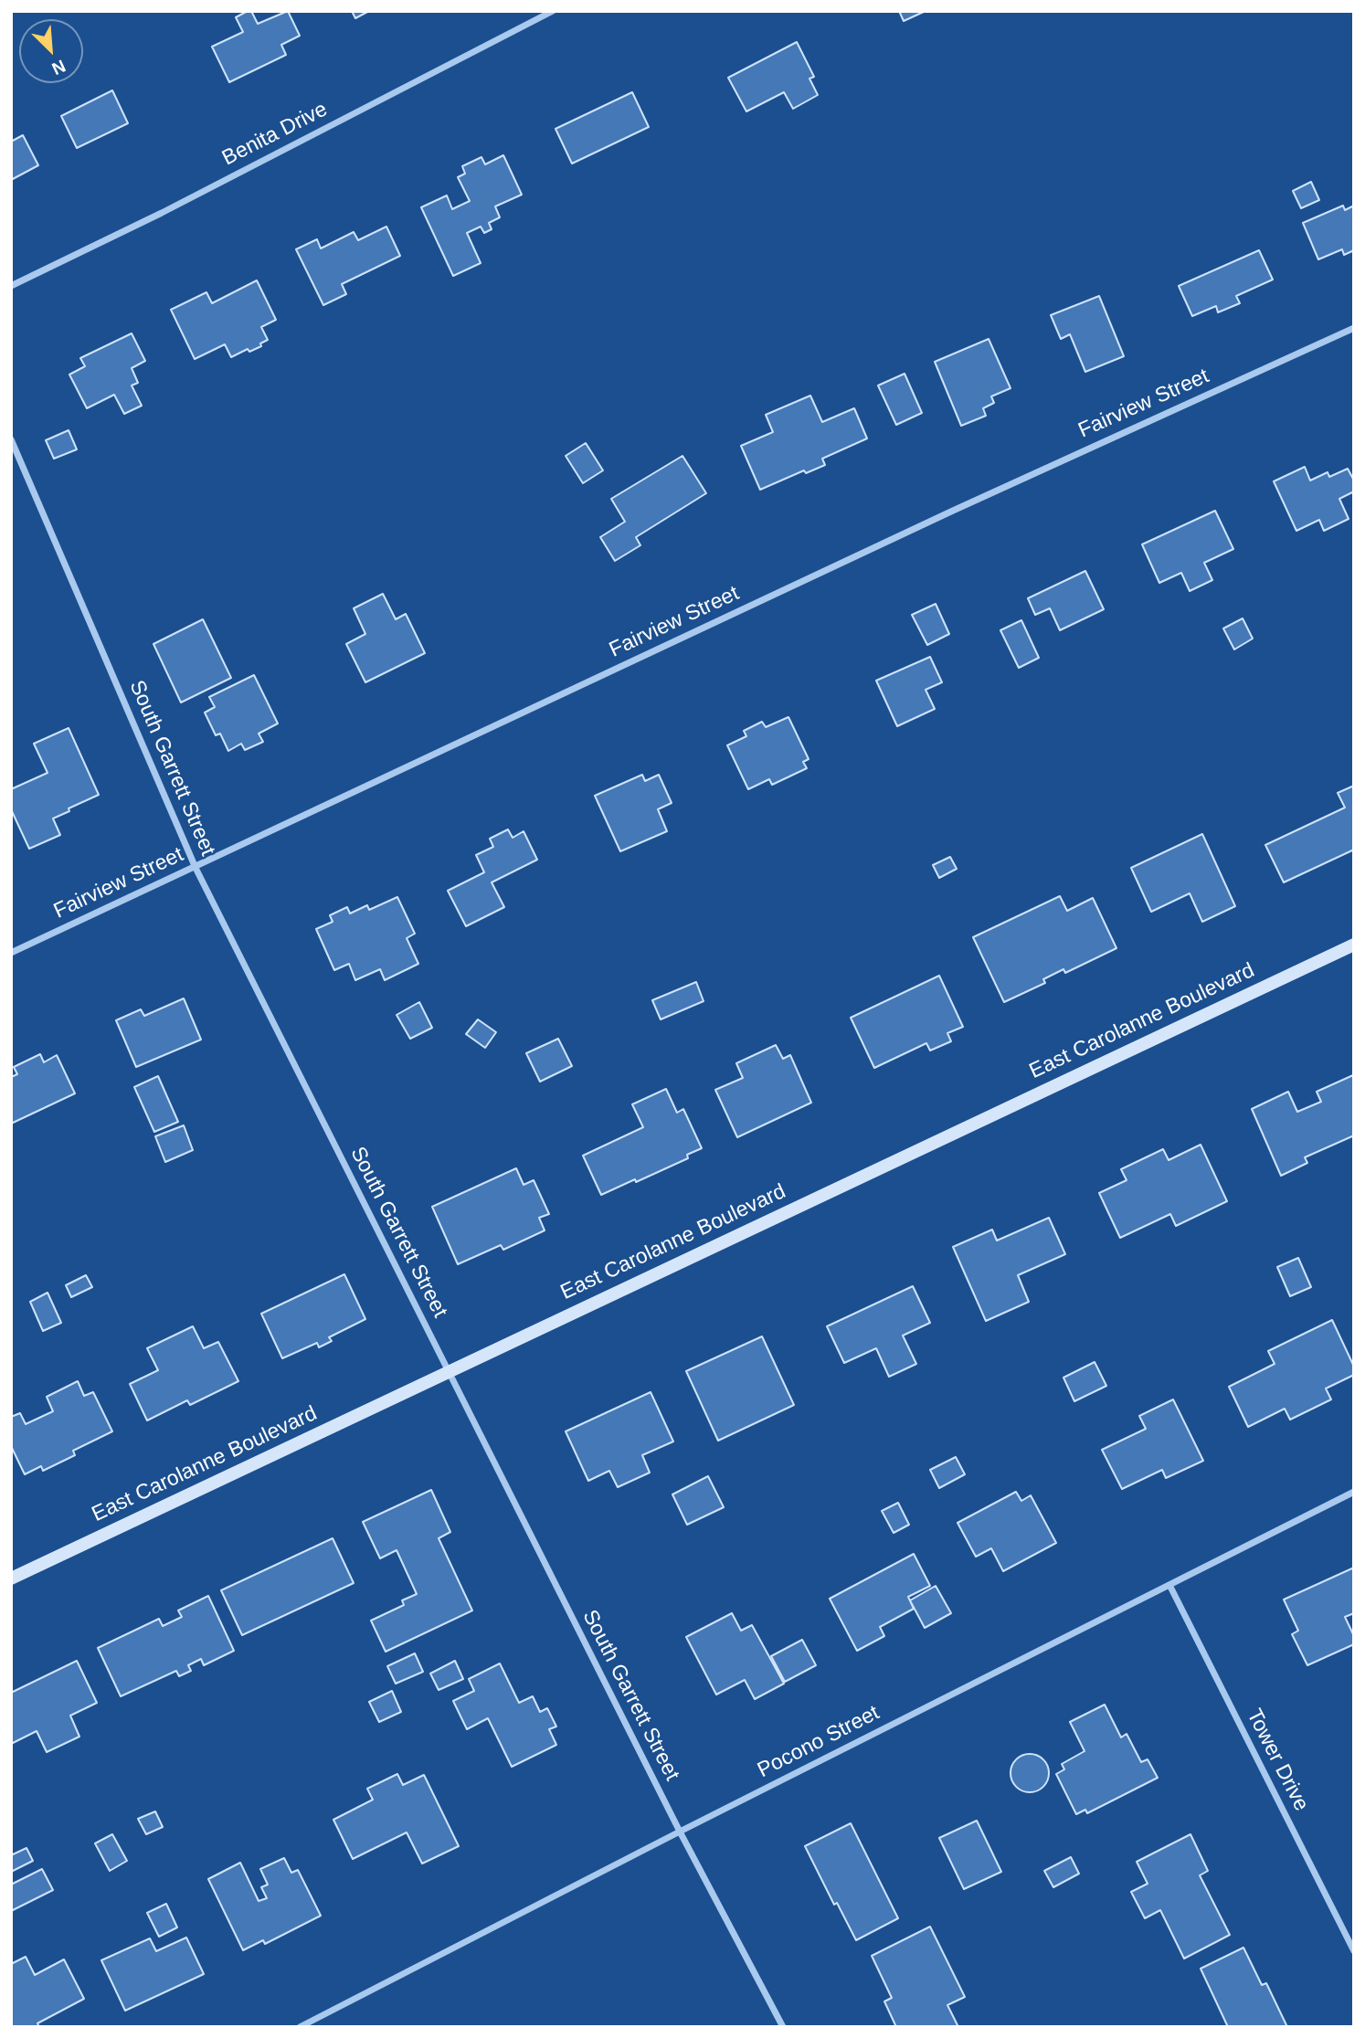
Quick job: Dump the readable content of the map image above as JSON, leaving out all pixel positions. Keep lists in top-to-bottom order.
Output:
{
  "streets": {
    "street": [
      "Benita Drive",
      "Fairview Street",
      "South Garrett Street",
      "East Carolanne Boulevard",
      "Pocono Street",
      "Tower Drive"
    ]
  },
  "crossings": [
    ["Fairview Street", "South Garrett Street"],
    ["South Garrett Street", "East Carolanne Boulevard"],
    ["South Garrett Street", "Pocono Street"],
    ["Pocono Street", "Tower Drive"]
  ],
  "north": "bottom right"
}
